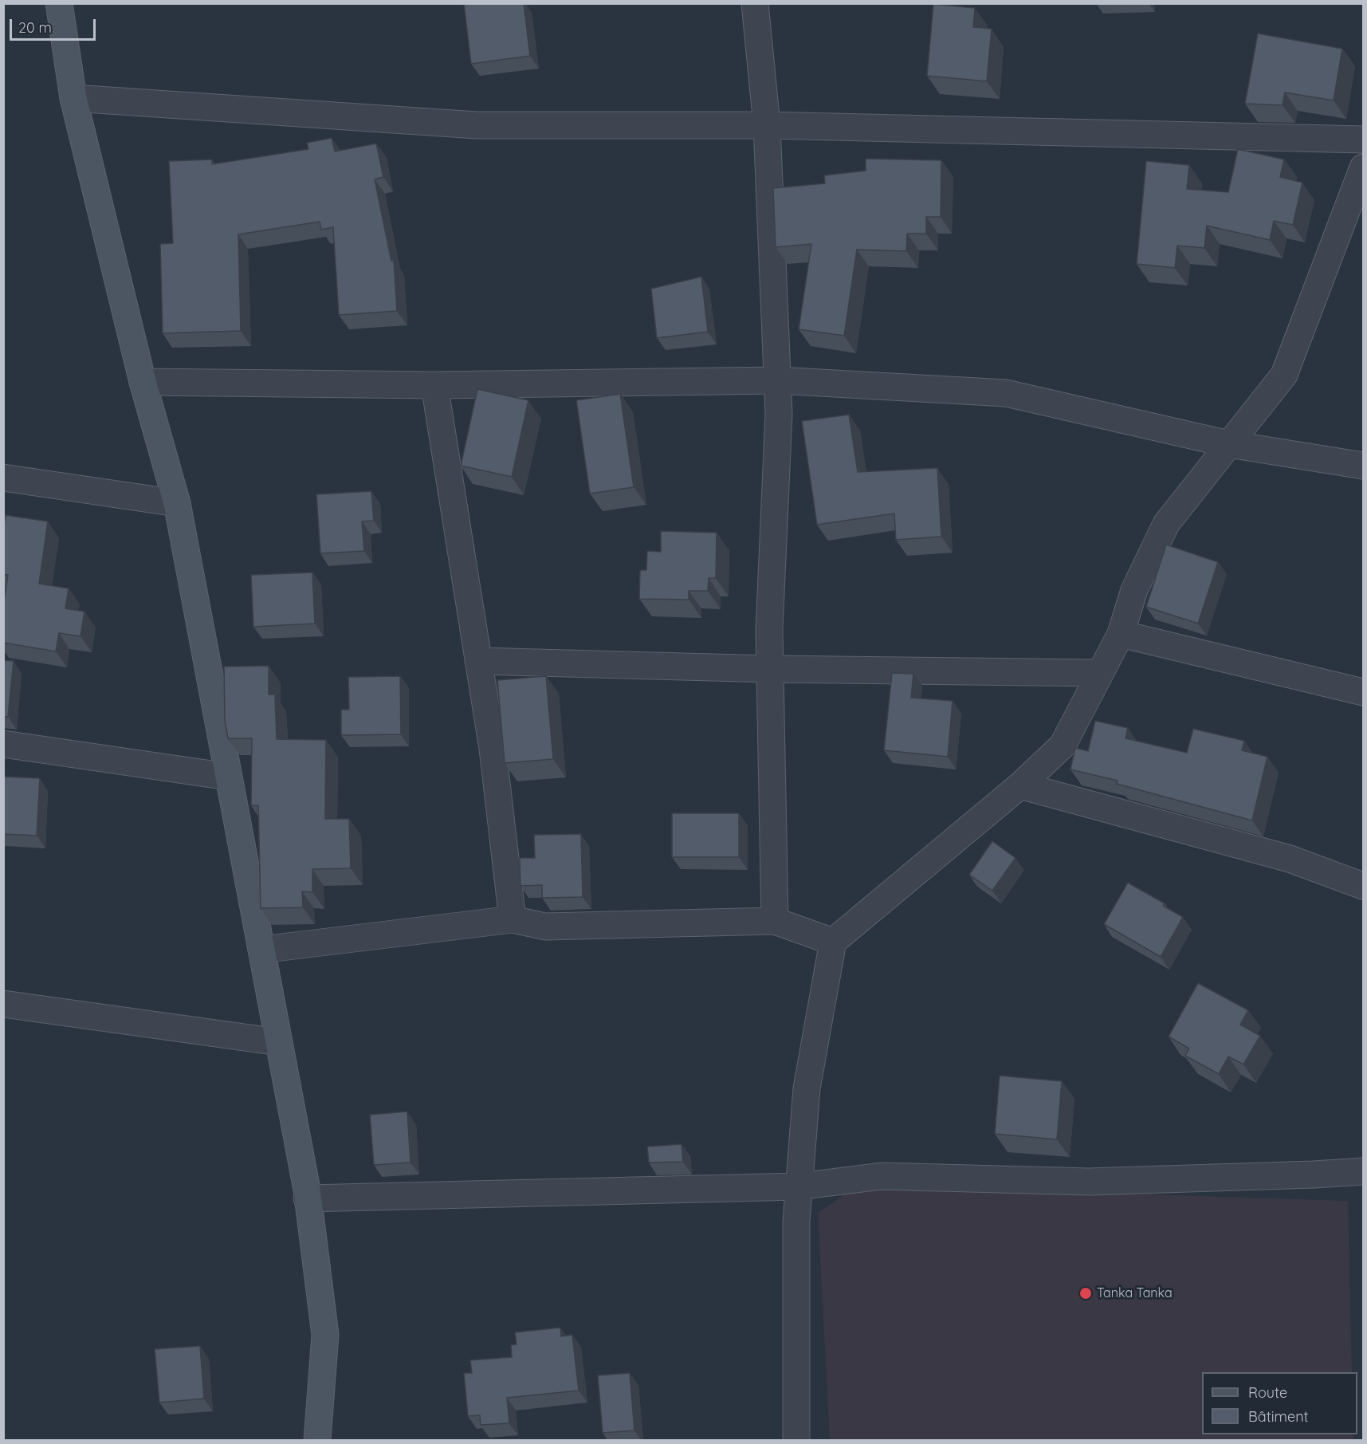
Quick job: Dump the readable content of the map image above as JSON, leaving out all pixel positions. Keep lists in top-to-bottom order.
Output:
{
  "places": ["Tanka Tanka"],
  "legend": ["Route", "Bâtiment"],
  "scale_bar": "20 m"
}
